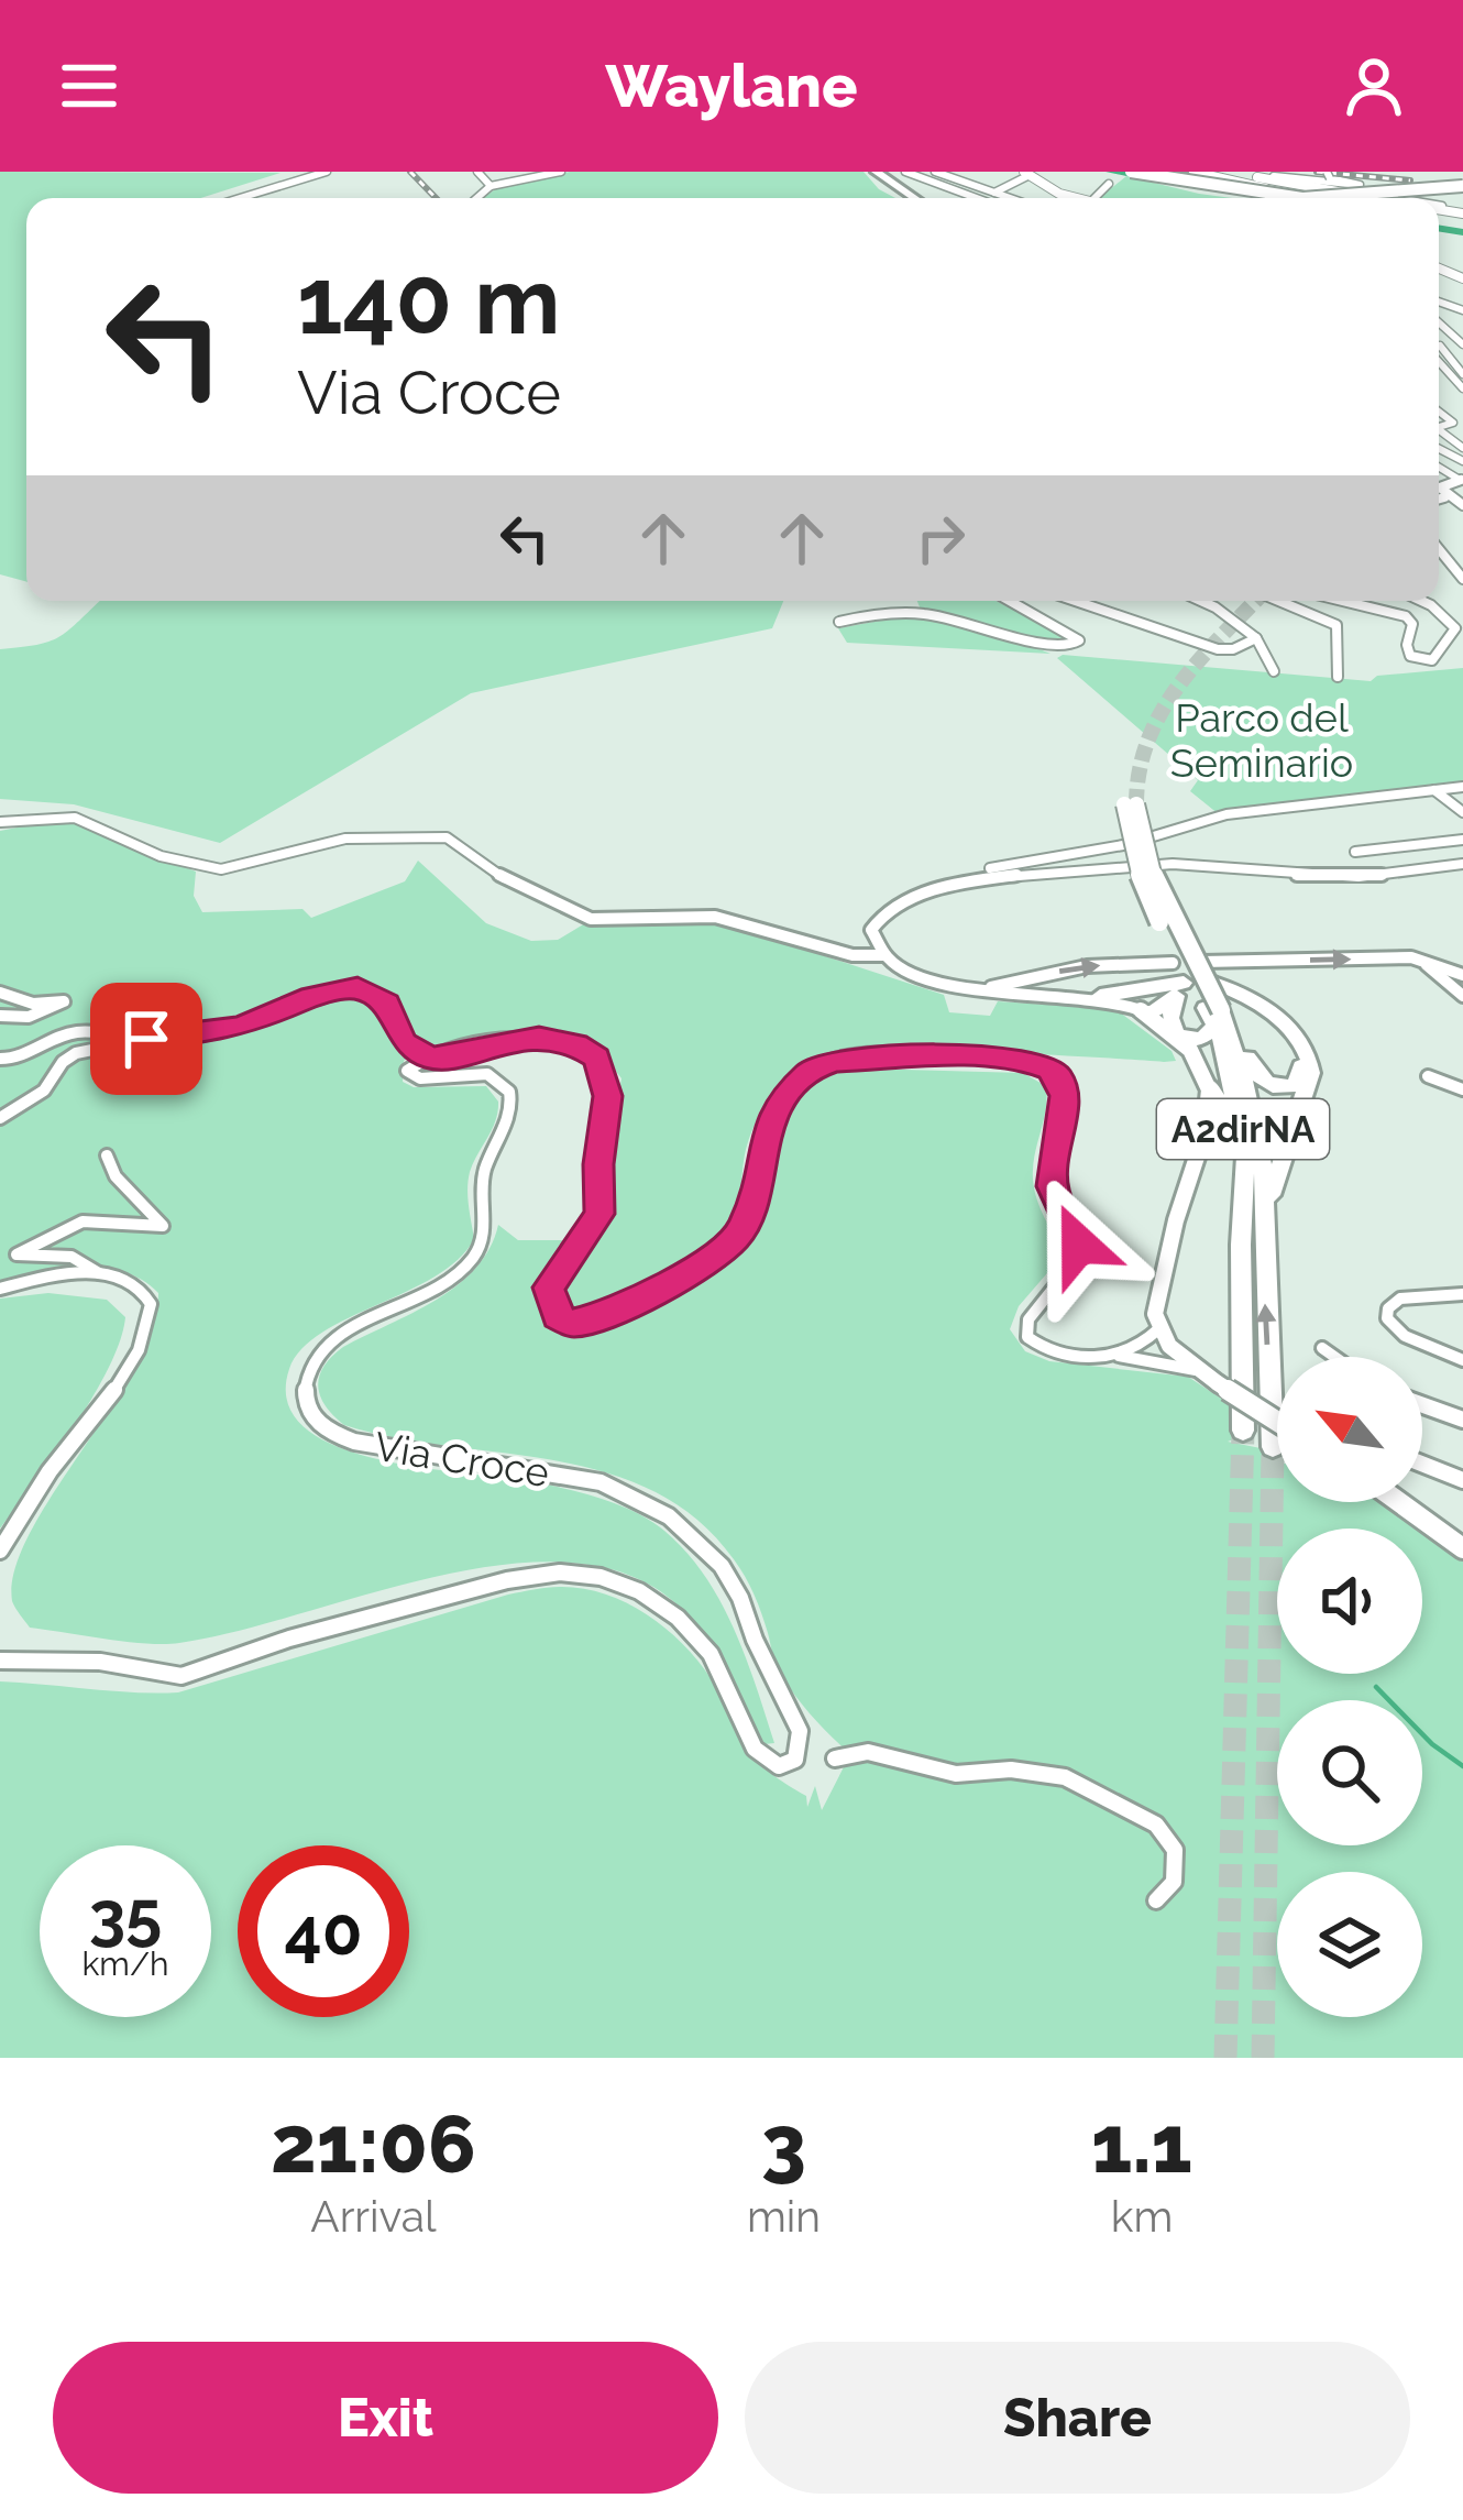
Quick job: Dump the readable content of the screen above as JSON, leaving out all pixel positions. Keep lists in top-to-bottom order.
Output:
{
  "streets": {
    "highway": ["A2dirNA"],
    "street": ["Via Croce"]
  },
  "parks": ["Parco del Seminario"],
  "north": "top left",
  "page": {
    "header": "Waylane",
    "turn": ["140 m", "Via Croce"],
    "speed": "35 km/h",
    "limit": "40",
    "eta": [
      "21:06",
      "Arrival",
      "3",
      "min",
      "1.1",
      "km"
    ],
    "buttons": ["Exit", "Share"]
  }
}
